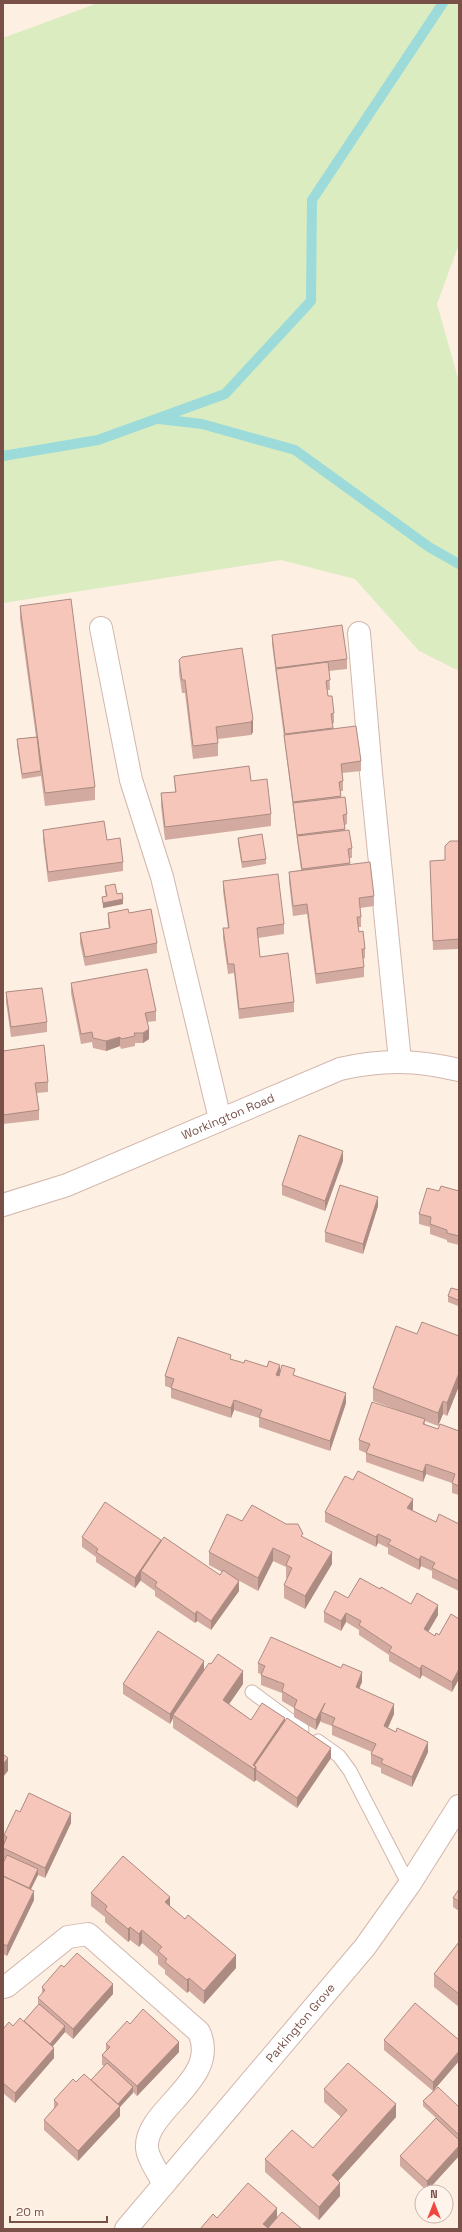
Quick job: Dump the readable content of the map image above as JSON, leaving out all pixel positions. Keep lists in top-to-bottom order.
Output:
{
  "streets": {
    "street": ["Workington Road", "Parkington Grove"]
  },
  "scale_bar": "20 m",
  "north": "top"
}
